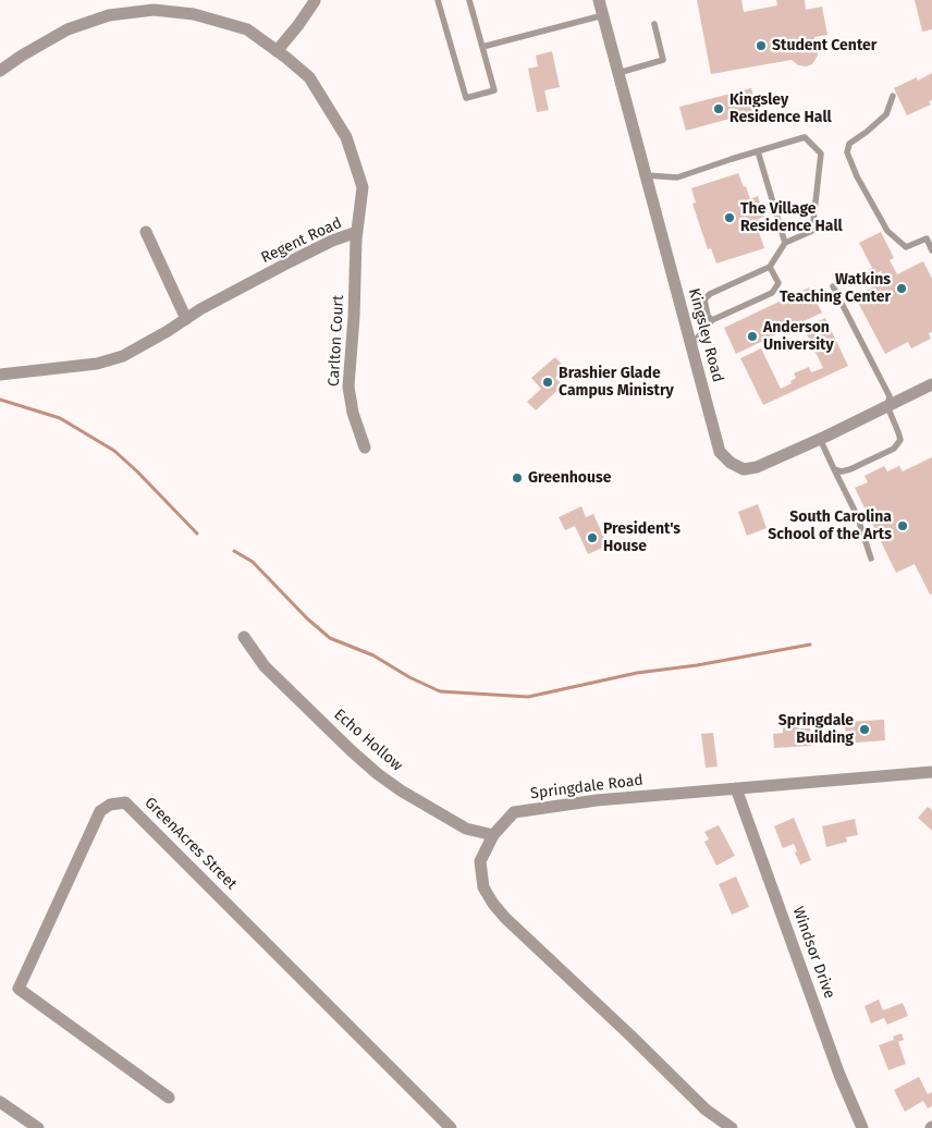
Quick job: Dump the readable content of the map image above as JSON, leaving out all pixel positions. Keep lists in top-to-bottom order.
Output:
{
  "streets": {
    "street": [
      "Regent Road",
      "Kingsley Road",
      "Carlton Court",
      "Echo Hollow",
      "Springdale Road",
      "GreenAcres Street",
      "Windsor Drive"
    ]
  },
  "crossings": [
    ["Regent Road", "Carlton Court"],
    ["Echo Hollow", "Springdale Road"],
    ["Springdale Road", "Windsor Drive"]
  ],
  "places": [
    "Student Center",
    "Kingsley Residence Hall",
    "The Village Residence Hall",
    "Watkins Teaching Center",
    "Anderson University",
    "Brashier Glade Campus Ministry",
    "Greenhouse",
    "South Carolina School of the Arts",
    "President's House",
    "Springdale Building"
  ]
}
